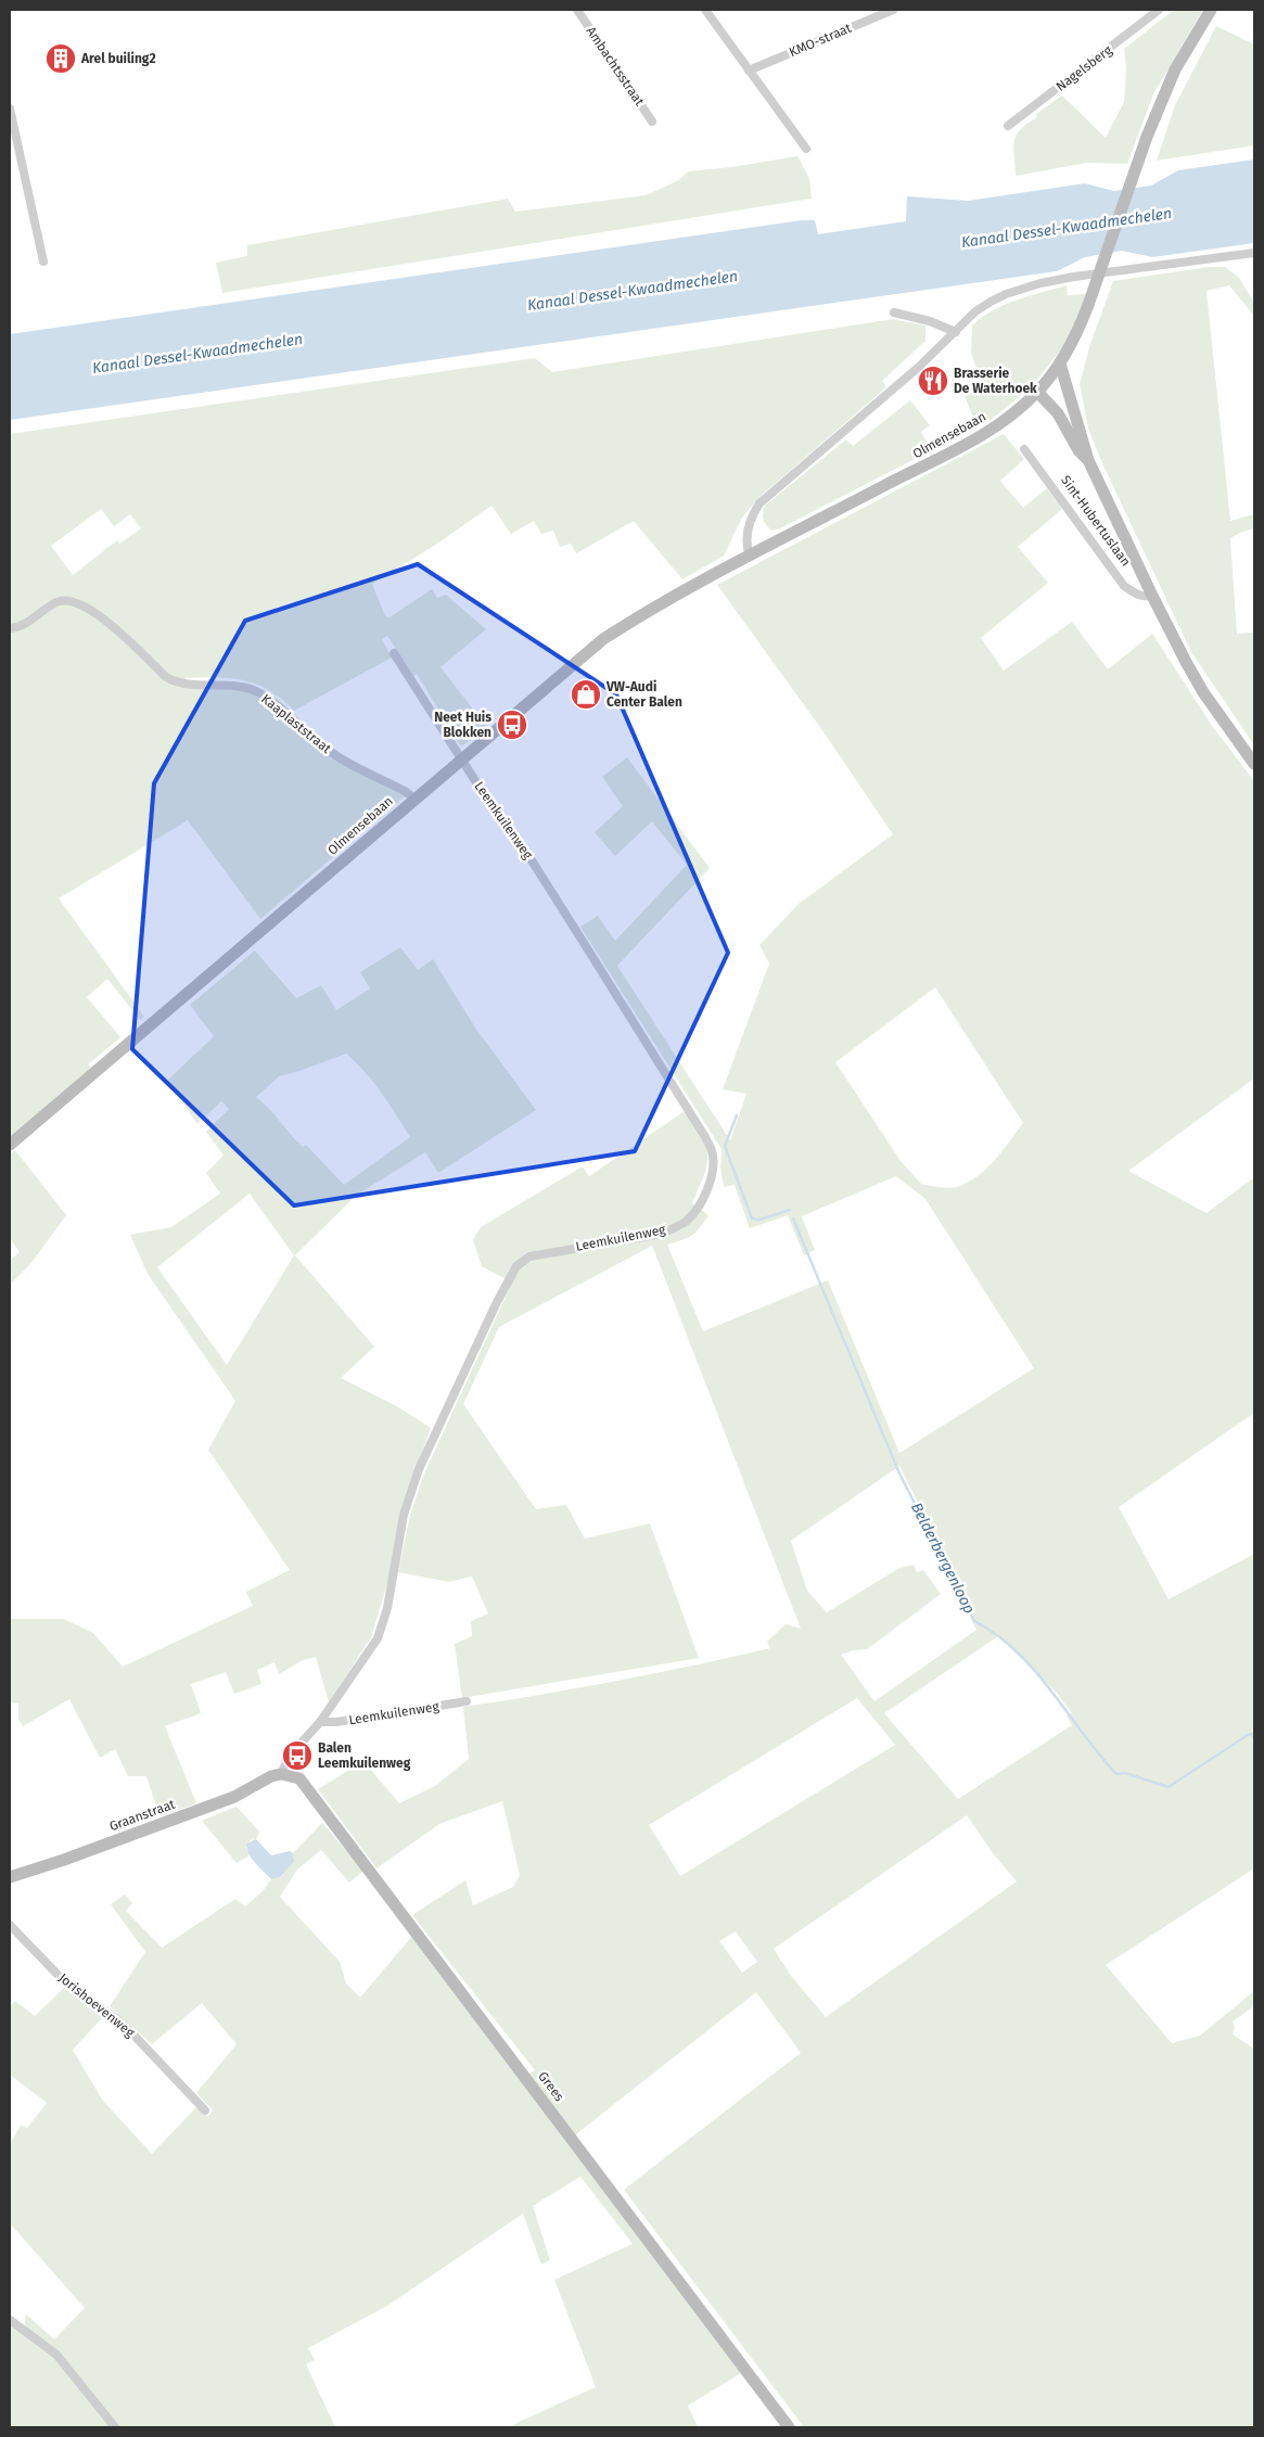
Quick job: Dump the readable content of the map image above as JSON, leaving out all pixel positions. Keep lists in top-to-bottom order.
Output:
{
  "streets": {
    "street": [
      "KMO-straat",
      "Ambachtsstraat",
      "Nagelsberg",
      "Olmensebaan",
      "Sint-Hubertuslaan",
      "Kaaplaststraat",
      "Leemkuilenweg",
      "Graanstraat",
      "Jorishoevenweg",
      "Grees"
    ]
  },
  "crossings": [
    ["Olmensebaan", "Sint-Hubertuslaan"],
    ["Olmensebaan", "Kaaplaststraat"],
    ["Olmensebaan", "Leemkuilenweg"],
    ["Leemkuilenweg", "Graanstraat"],
    ["Leemkuilenweg", "Grees"],
    ["Graanstraat", "Grees"]
  ],
  "water": ["Kanaal Dessel-Kwaadmechelen", "Belderbergenloop"],
  "places": {
    "building": ["Arel builing2"],
    "restaurant": ["Brasserie De Waterhoek"],
    "shop": ["VW-Audi Center Balen"],
    "bus stop": ["Neet Huis Blokken", "Balen Leemkuilenweg"]
  }
}
